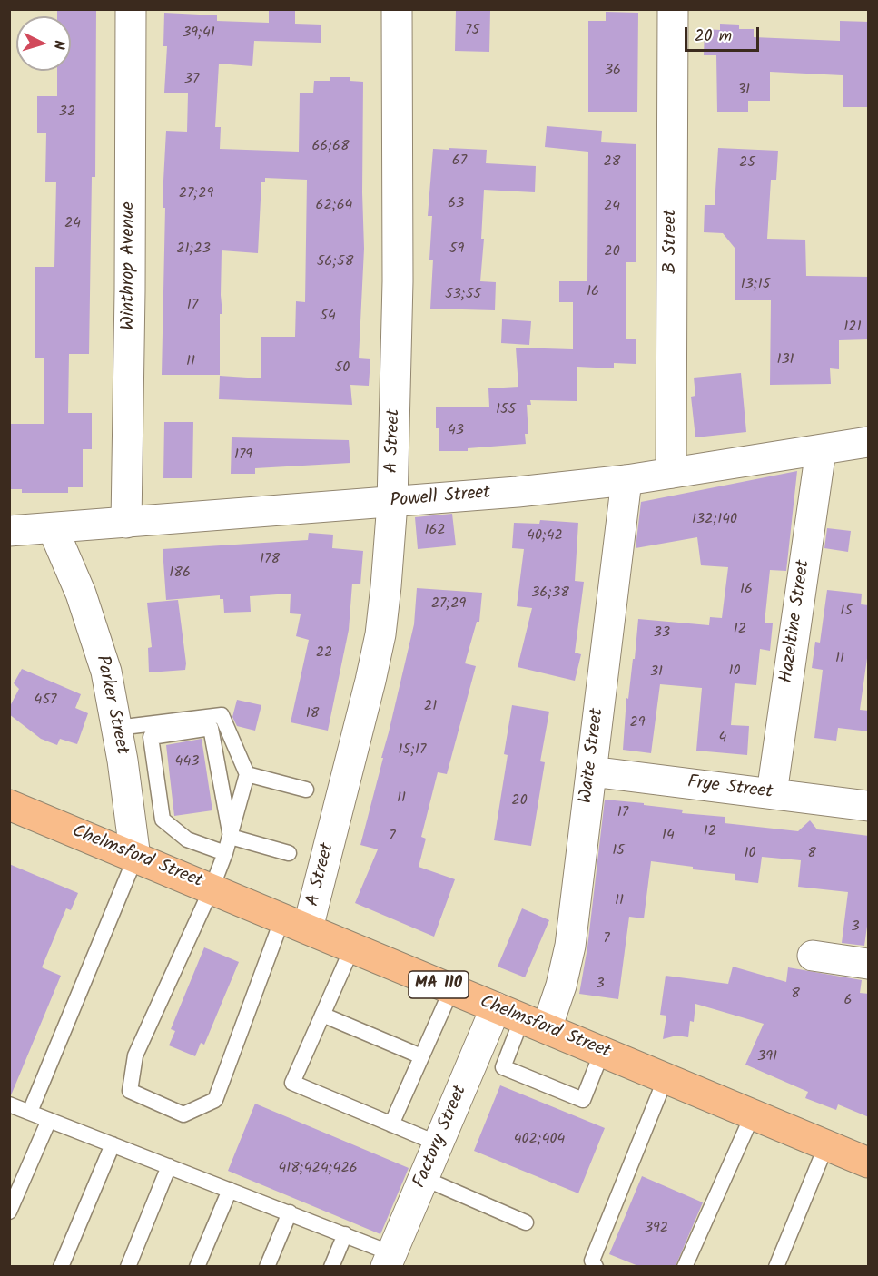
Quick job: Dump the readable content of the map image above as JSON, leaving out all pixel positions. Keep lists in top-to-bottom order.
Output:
{
  "streets": {
    "main road": ["Chelmsford Street", "MA 110"],
    "street": [
      "B Street",
      "Winthrop Avenue",
      "A Street",
      "Powell Street",
      "Hazeltine Street",
      "Parker Street",
      "Waite Street",
      "Frye Street",
      "Factory Street"
    ]
  },
  "crossings": [
    ["B Street", "Powell Street"],
    ["Winthrop Avenue", "Powell Street"],
    ["A Street", "Powell Street"],
    ["A Street", "Chelmsford Street"],
    ["Powell Street", "Hazeltine Street"],
    ["Powell Street", "Parker Street"],
    ["Powell Street", "Waite Street"],
    ["Hazeltine Street", "Frye Street"],
    ["Parker Street", "Chelmsford Street"],
    ["Waite Street", "Frye Street"],
    ["Waite Street", "Chelmsford Street"],
    ["Waite Street", "Factory Street"],
    ["Chelmsford Street", "Factory Street"]
  ],
  "house_numbers": [
    "75",
    "39;41",
    "36",
    "37",
    "31",
    "32",
    "66;68",
    "67",
    "28",
    "25",
    "27;29",
    "63",
    "62;64",
    "24",
    "24",
    "21;23",
    "59",
    "20",
    "56;58",
    "13;15",
    "16",
    "53;55",
    "17",
    "54",
    "121",
    "131",
    "11",
    "50",
    "155",
    "43",
    "179",
    "132;140",
    "162",
    "40;42",
    "178",
    "186",
    "16",
    "36;38",
    "27;29",
    "15",
    "12",
    "33",
    "22",
    "11",
    "10",
    "31",
    "457",
    "21",
    "18",
    "29",
    "4",
    "15;17",
    "443",
    "11",
    "20",
    "17",
    "12",
    "14",
    "7",
    "15",
    "10",
    "8",
    "11",
    "3",
    "7",
    "3",
    "8",
    "6",
    "391",
    "402;404",
    "418;424;426",
    "392"
  ],
  "scale_bar": "20 m",
  "north": "right"
}
